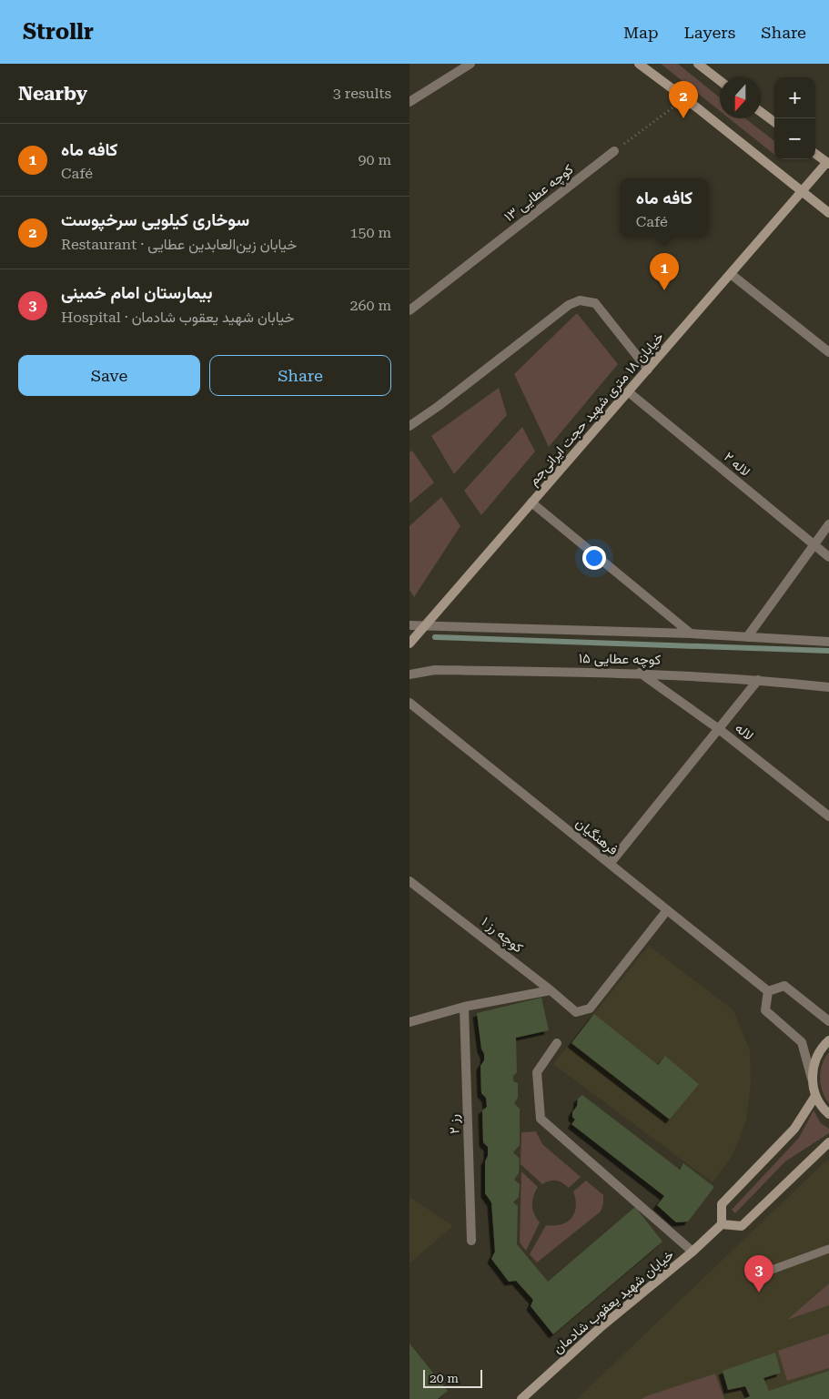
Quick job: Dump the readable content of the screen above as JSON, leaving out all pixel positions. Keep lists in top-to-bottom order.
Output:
{
  "streets": {
    "street": [
      "کوچه عطایی ۱۳",
      "خیابان ۱۸ متری شهید حجت ایرانی‌جم",
      "لاله ۲",
      "کوچه عطایی ۱۵",
      "لاله",
      "فرهنگیان",
      "کوچه رز ۱",
      "رز ۲",
      "خیابان شهید یعقوب شادمان"
    ]
  },
  "crossings": [
    ["خیابان ۱۸ متری شهید حجت ایرانی‌جم", "لاله ۲"],
    ["خیابان ۱۸ متری شهید حجت ایرانی‌جم", "کوچه عطایی ۱۵"],
    ["کوچه عطایی ۱۵", "لاله"],
    ["فرهنگیان", "کوچه رز ۱"]
  ],
  "scale_bar": "20 m",
  "north": "bottom",
  "page": {
    "header": "Strollr",
    "nav": ["Map", "Layers", "Share"],
    "heading": ["Nearby", "3 results"],
    "map_buttons": ["+", "−"],
    "pins": ["2", "1", "3"],
    "list": [
      {
        "mark": "1",
        "name": "کافه ماه",
        "note": "Café",
        "value": "90 m"
      },
      {
        "mark": "2",
        "name": "سوخاری کیلویی سرخپوست",
        "note": "Restaurant · خیابان زین‌العابدین عطایی",
        "value": "150 m"
      },
      {
        "mark": "3",
        "name": "بیمارستان امام خمینی",
        "note": "Hospital · خیابان شهید یعقوب شادمان",
        "value": "260 m"
      }
    ],
    "popup": ["کافه ماه", "Café"],
    "buttons": ["Save", "Share"],
    "scale": "20 m"
  }
}
